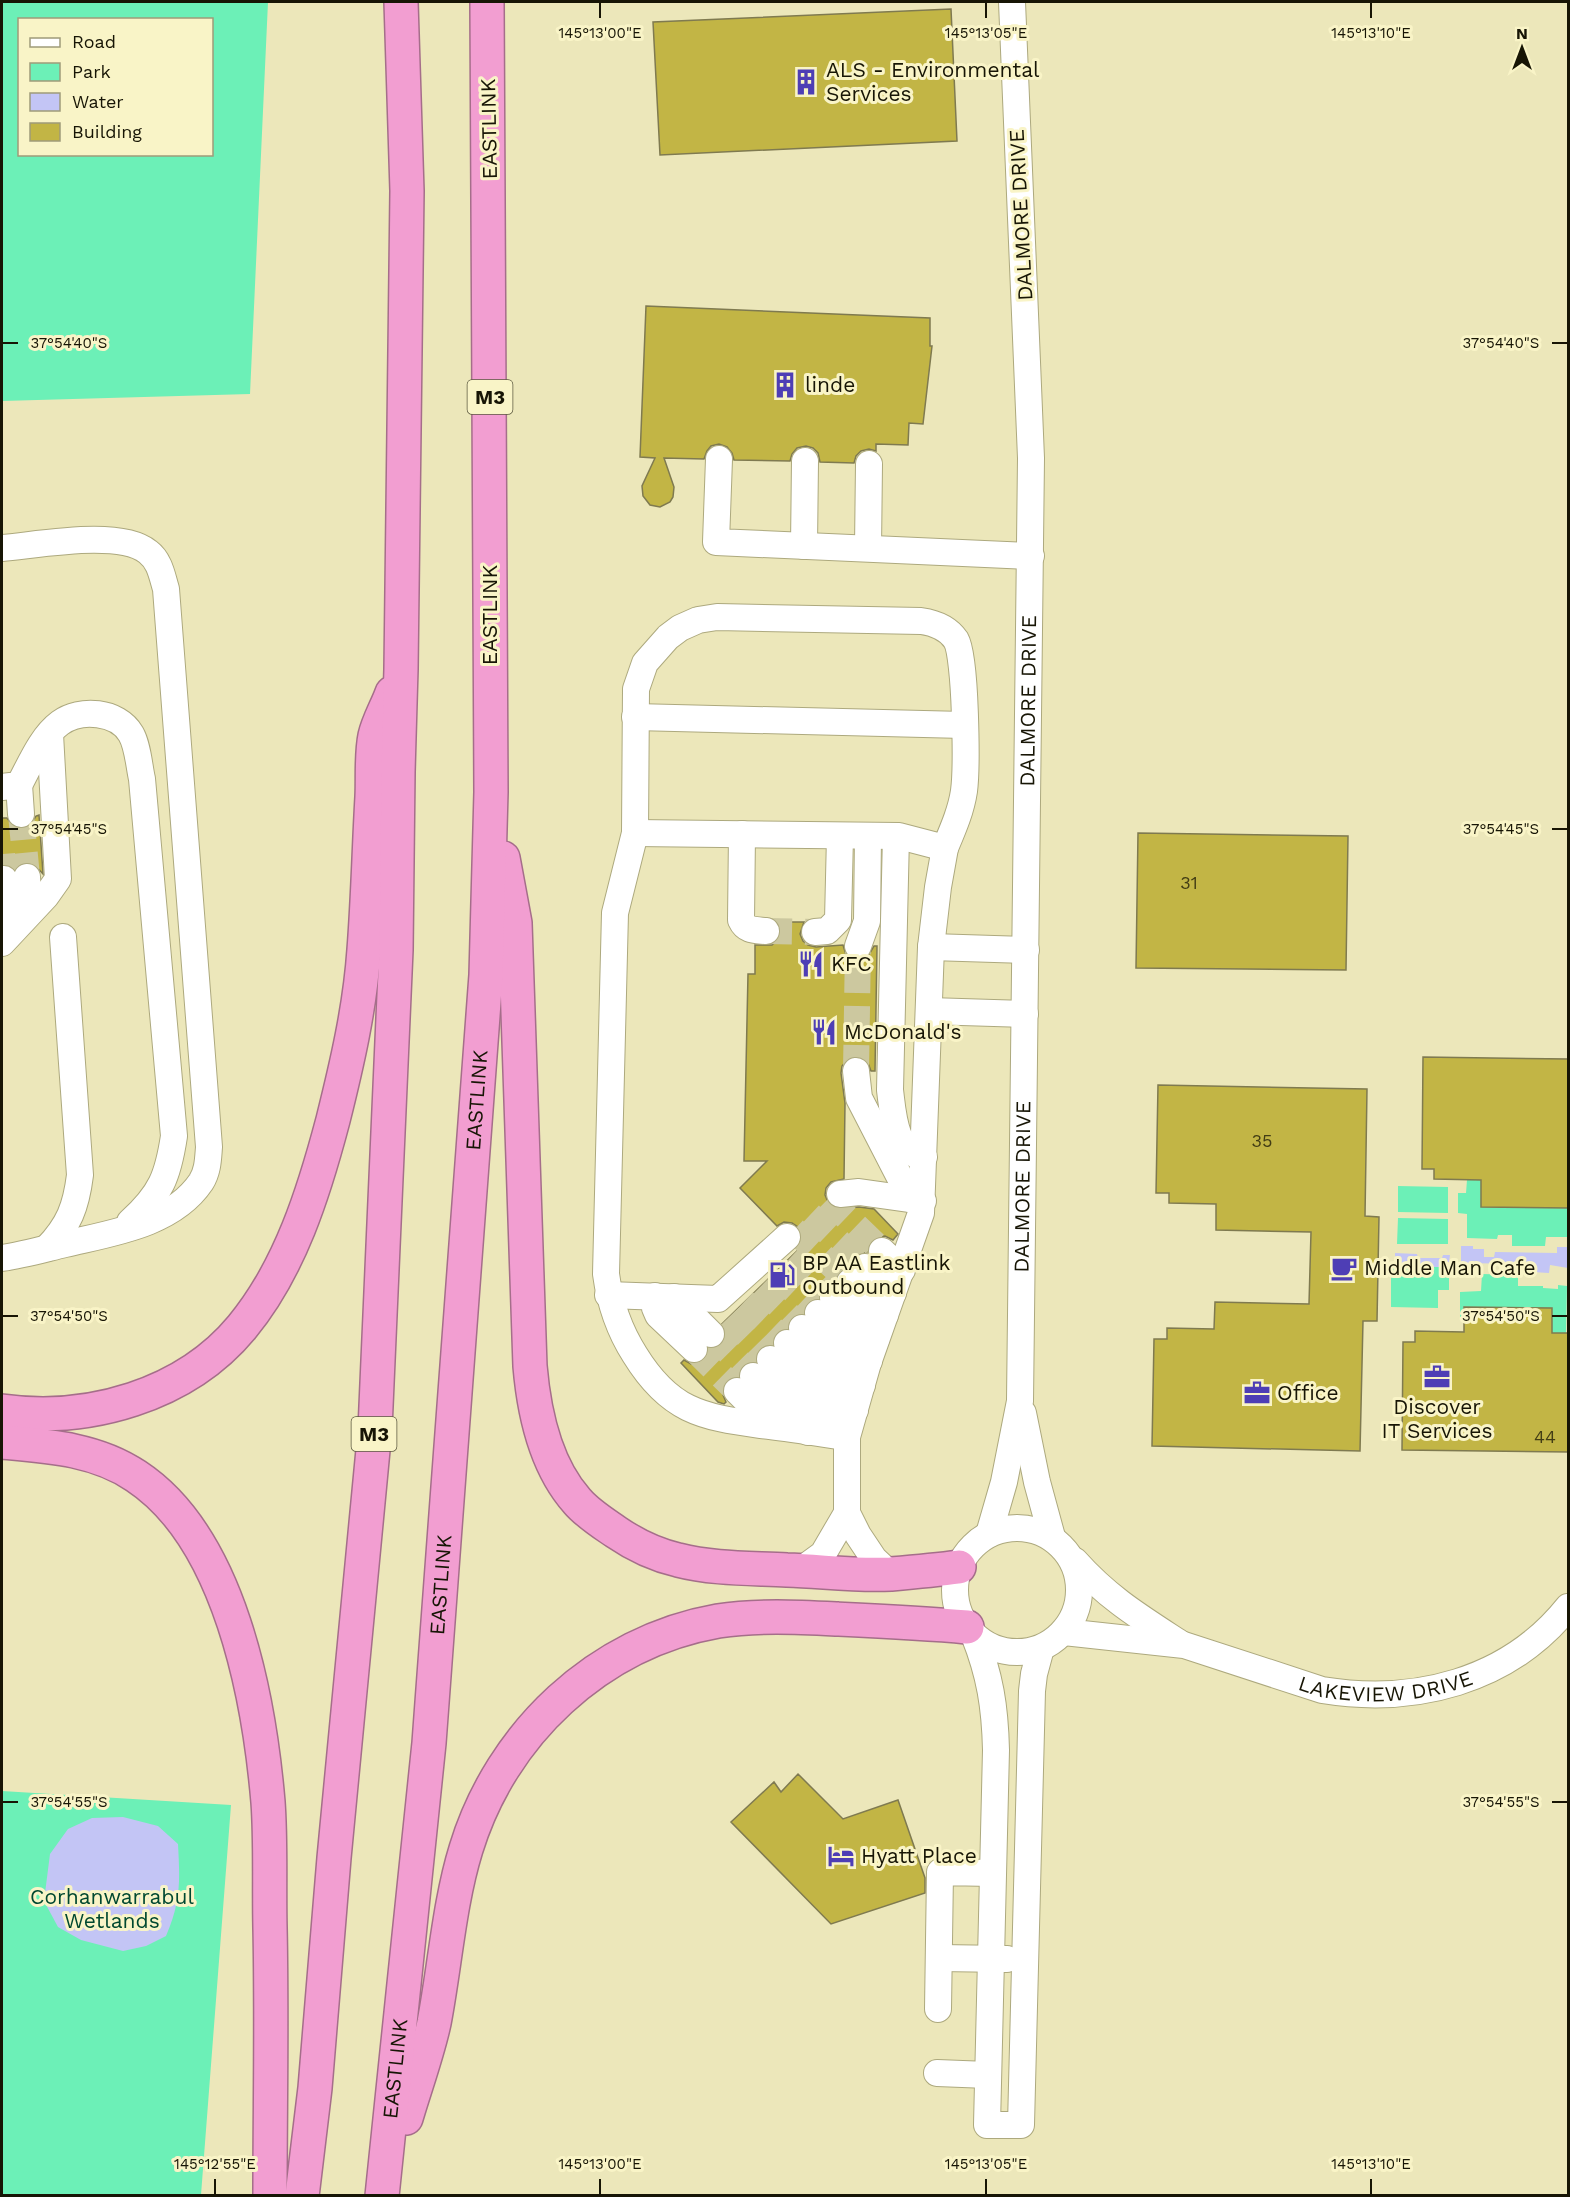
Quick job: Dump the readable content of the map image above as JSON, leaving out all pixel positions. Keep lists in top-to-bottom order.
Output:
{
  "streets": {
    "highway": ["EASTLINK", "M3"],
    "street": ["DALMORE DRIVE", "LAKEVIEW DRIVE"]
  },
  "crossings": [
    ["DALMORE DRIVE", "LAKEVIEW DRIVE"]
  ],
  "parks": ["Corhanwarrabul Wetlands"],
  "places": {
    "building": ["ALS - Environmental Services", "linde"],
    "restaurant": ["KFC", "McDonald's"],
    "cafe": ["Middle Man Cafe"],
    "fuel station": ["BP AA Eastlink Outbound"],
    "office": ["Discover IT Services", "Office"],
    "hotel": ["Hyatt Place"]
  },
  "house_numbers": ["31", "35", "44"],
  "legend": [
    "Road",
    "Park",
    "Water",
    "Building"
  ],
  "north": "top",
  "coordinates": [
    "145°13'00\"E",
    "145°13'05\"E",
    "145°13'10\"E",
    "37°54'40\"S",
    "37°54'45\"S",
    "37°54'50\"S",
    "37°54'55\"S",
    "145°12'55\"E"
  ]
}
